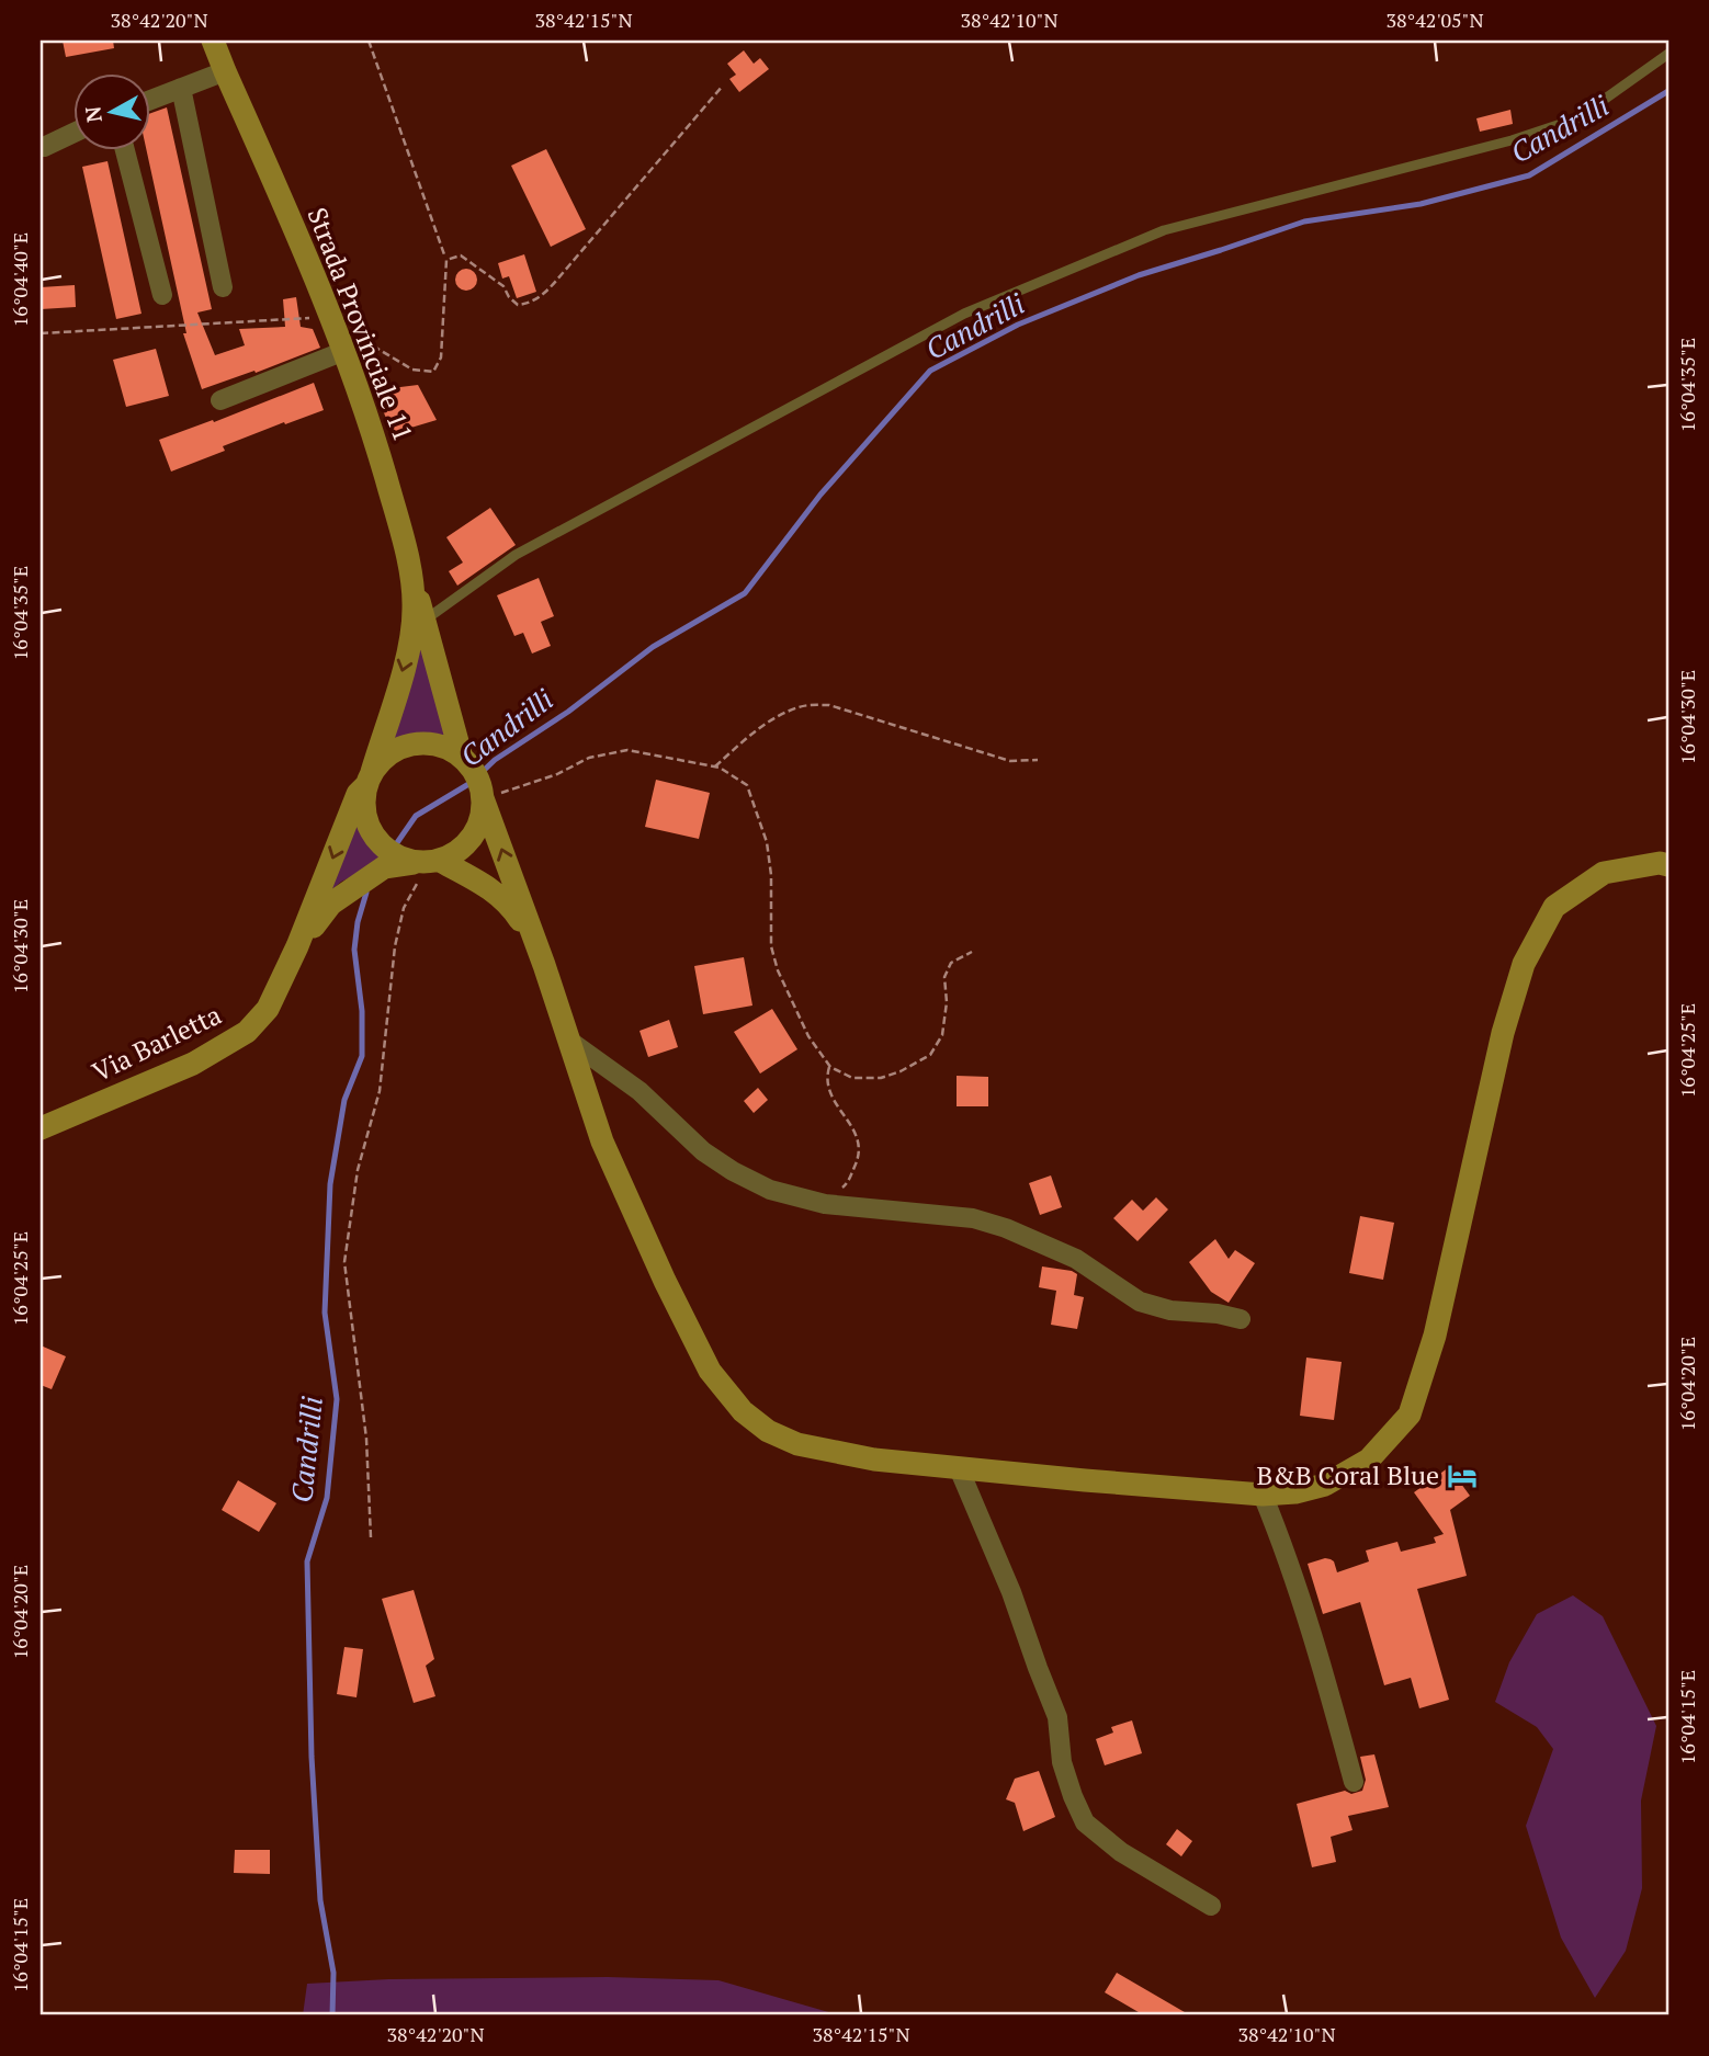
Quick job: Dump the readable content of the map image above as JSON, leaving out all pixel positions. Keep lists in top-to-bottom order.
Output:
{
  "streets": {
    "street": ["Strada Provinciale 11", "Via Barletta"]
  },
  "crossings": [
    ["Strada Provinciale 11", "Via Barletta"]
  ],
  "water": ["Candrilli"],
  "places": {
    "hotel": ["B&B Coral Blue"]
  },
  "north": "left",
  "coordinates": [
    "38°42'20\"N",
    "38°42'15\"N",
    "38°42'10\"N",
    "38°42'05\"N",
    "16°04'40\"E",
    "16°04'35\"E",
    "16°04'30\"E",
    "16°04'25\"E",
    "16°04'20\"E",
    "16°04'15\"E"
  ]
}
